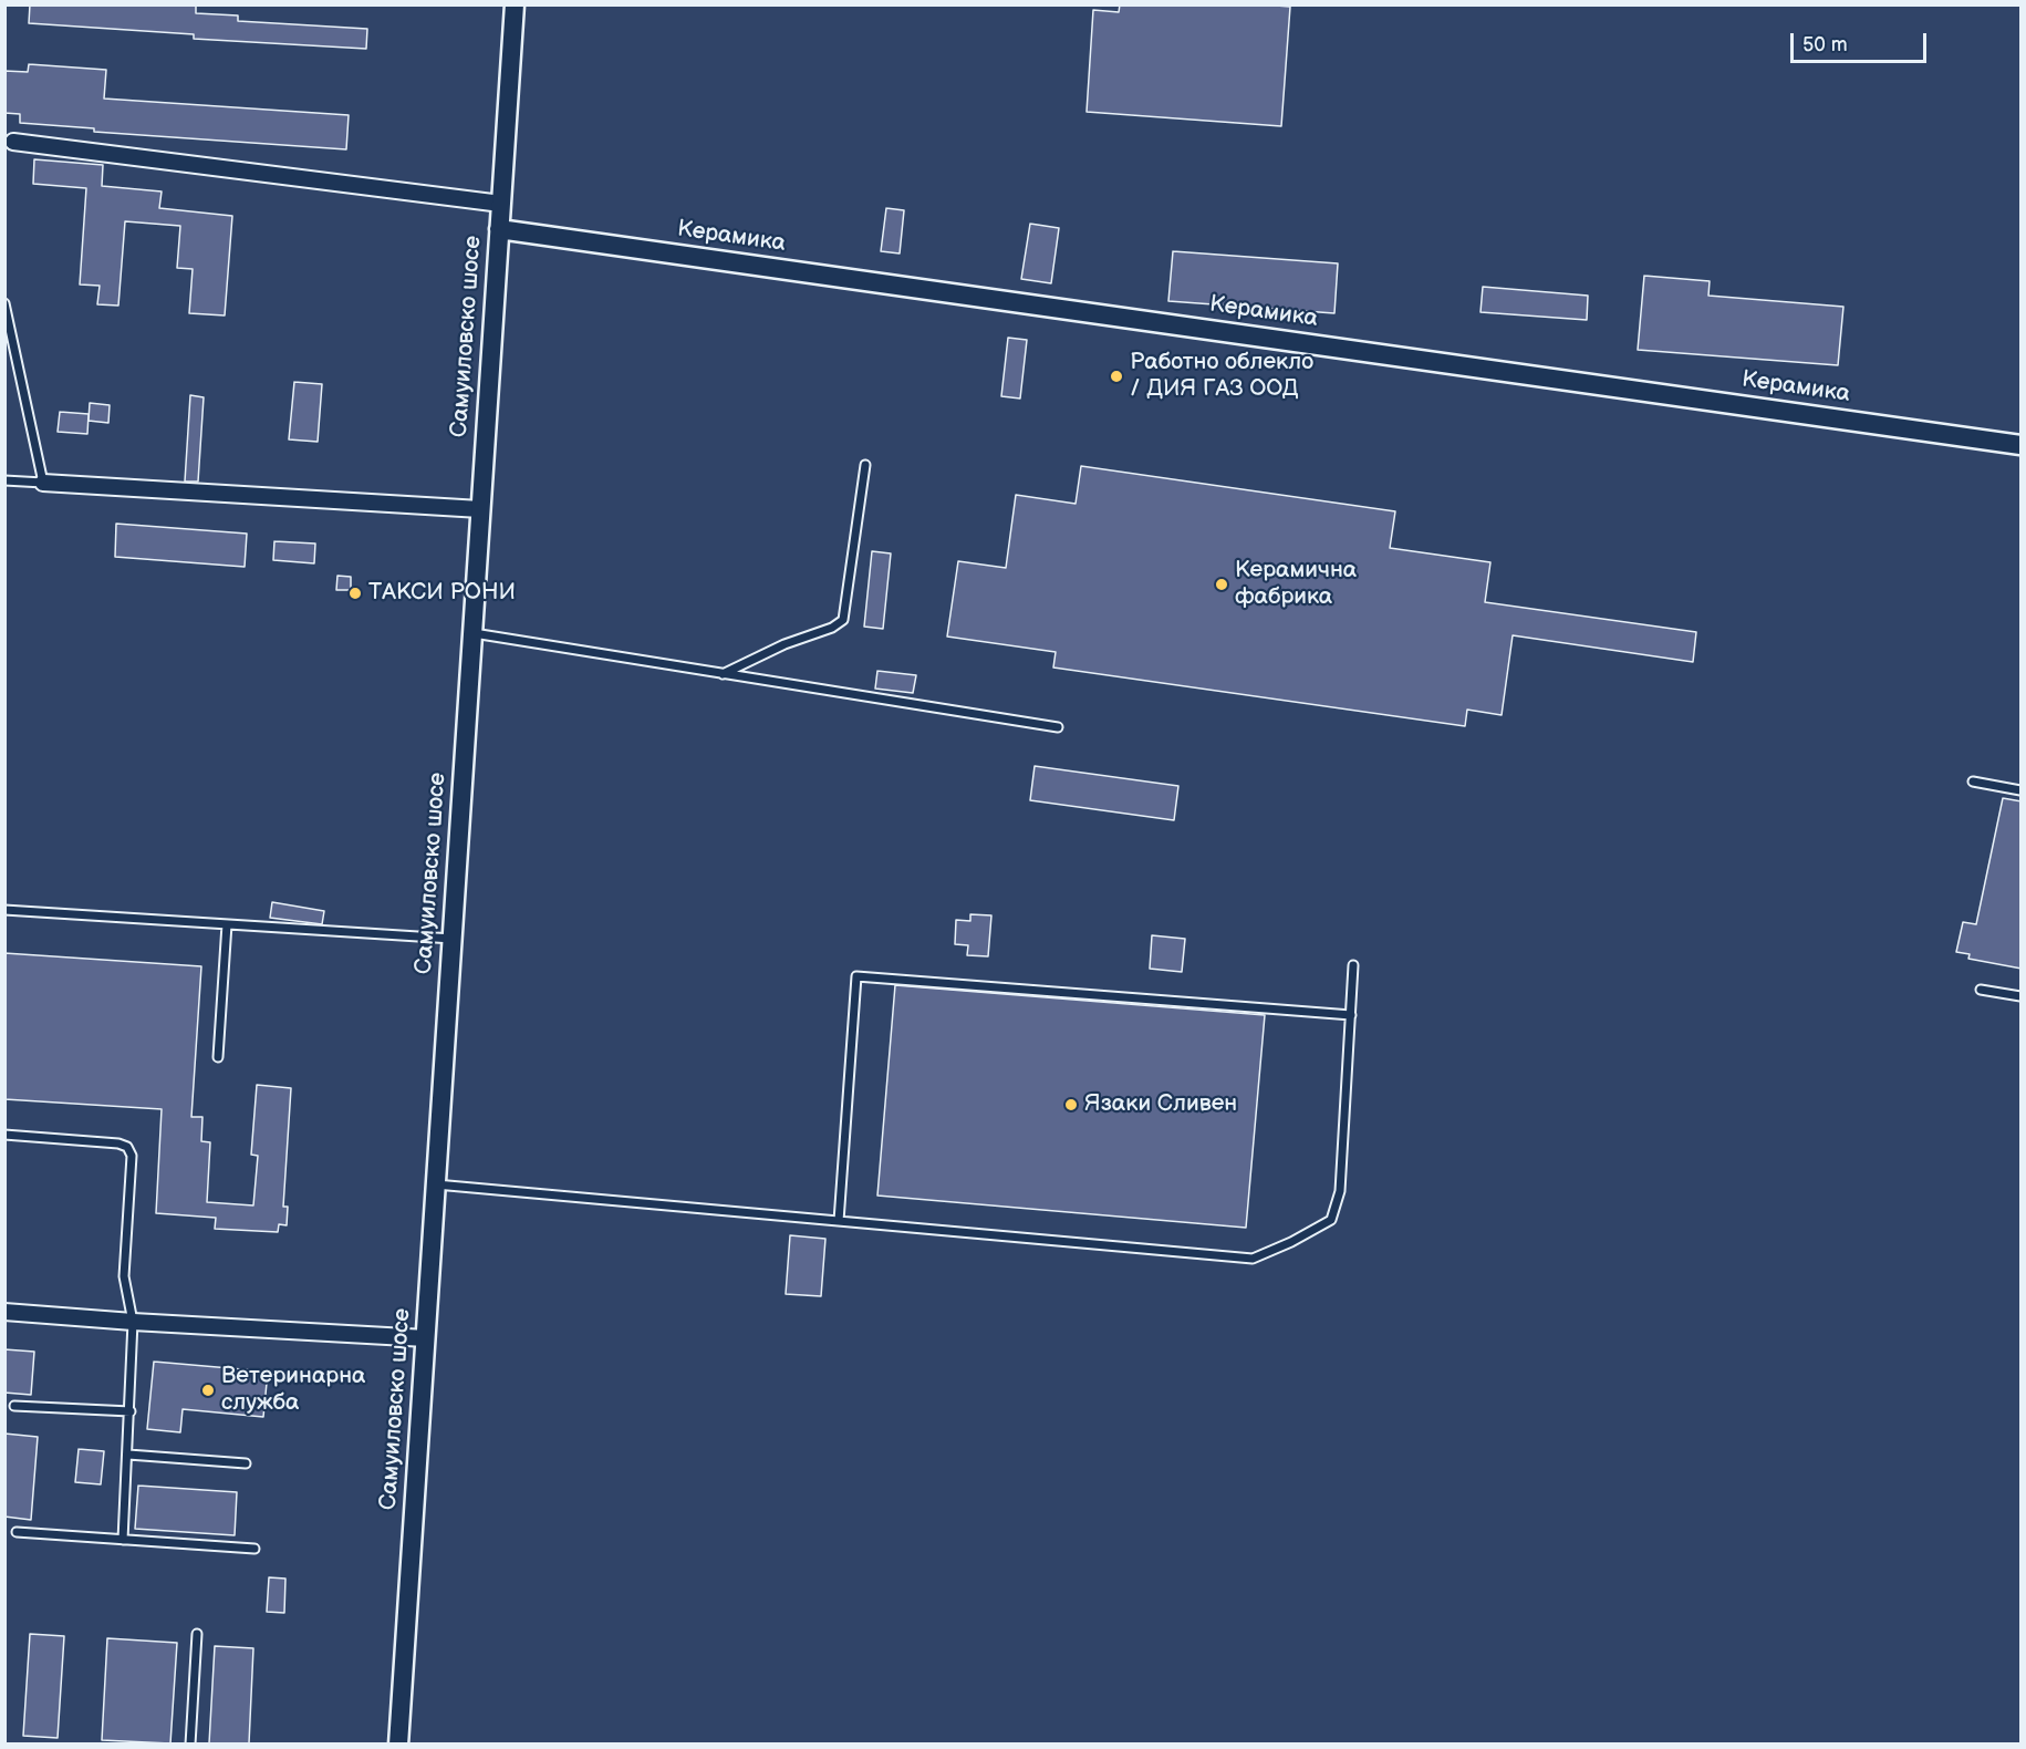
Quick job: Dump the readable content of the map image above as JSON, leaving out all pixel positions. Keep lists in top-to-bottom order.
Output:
{
  "streets": {
    "street": ["Керамика", "Самуиловско шосе"]
  },
  "crossings": [
    ["Керамика", "Самуиловско шосе"]
  ],
  "places": [
    "Работно облекло / ДИЯ ГАЗ ООД",
    "Керамична фабрика",
    "ТАКСИ РОНИ",
    "Язаки Сливен",
    "Ветеринарна служба"
  ],
  "scale_bar": "50 m"
}
